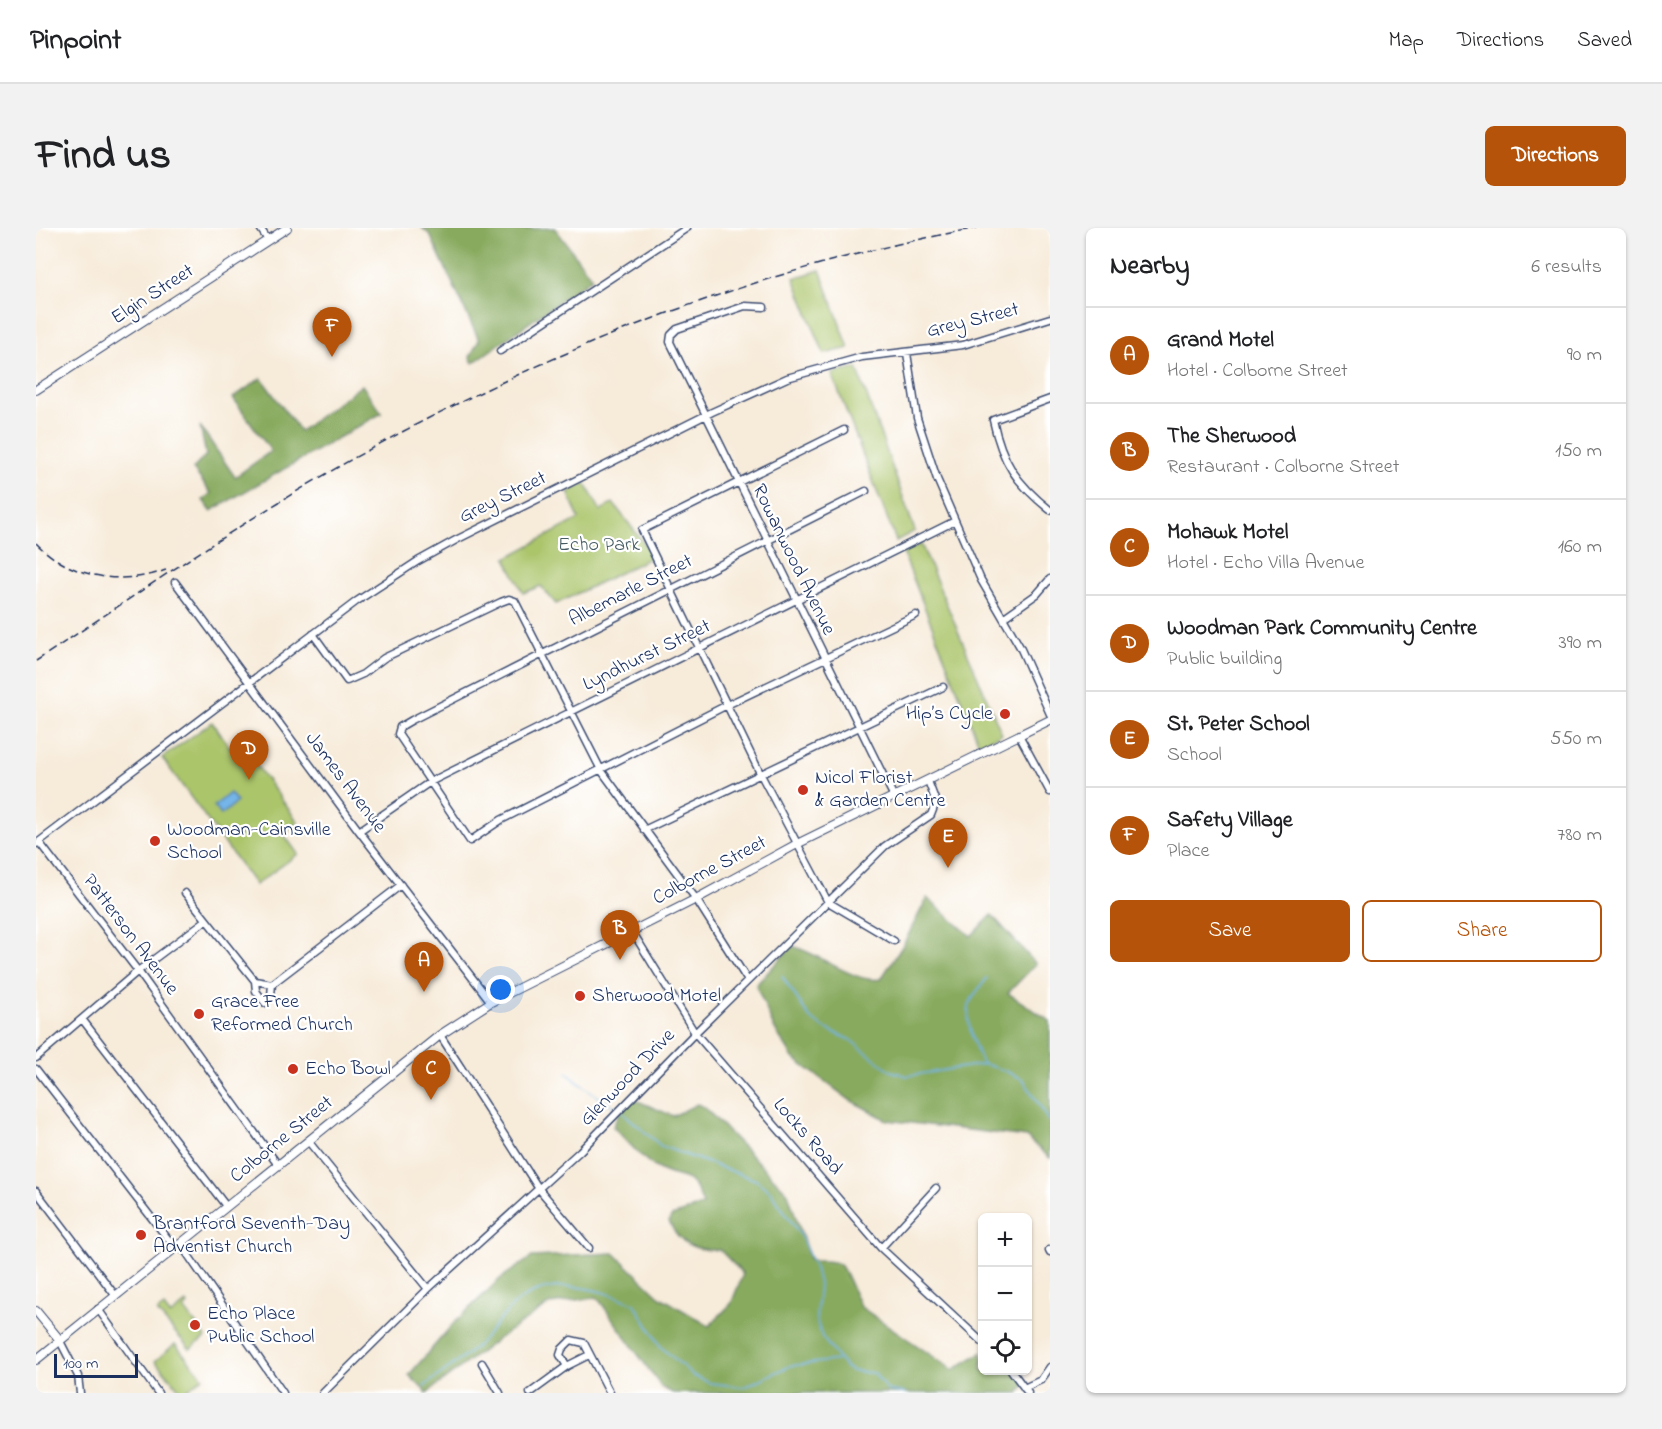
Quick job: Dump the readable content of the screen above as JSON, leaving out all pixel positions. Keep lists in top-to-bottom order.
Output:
{
  "streets": {
    "main road": ["Elgin Street", "Colborne Street"],
    "street": [
      "Grey Street",
      "Rowanwood Avenue",
      "Albemarle Street",
      "Lyndhurst Street",
      "James Avenue",
      "Patterson Avenue",
      "Glenwood Drive",
      "Locks Road"
    ]
  },
  "crossings": [
    ["Grey Street", "Rowanwood Avenue"],
    ["Grey Street", "James Avenue"],
    ["Grey Street", "Patterson Avenue"],
    ["Rowanwood Avenue", "Albemarle Street"],
    ["Rowanwood Avenue", "Lyndhurst Street"],
    ["Rowanwood Avenue", "Colborne Street"],
    ["Albemarle Street", "Lyndhurst Street"],
    ["Lyndhurst Street", "James Avenue"],
    ["James Avenue", "Colborne Street"],
    ["Colborne Street", "Patterson Avenue"],
    ["Colborne Street", "Glenwood Drive"],
    ["Colborne Street", "Locks Road"],
    ["Glenwood Drive", "Locks Road"]
  ],
  "parks": ["Echo Park"],
  "places": [
    "Hip’s Cycle",
    "Nicol Florist & Garden Centre",
    "Woodman-Cainsville School",
    "Sherwood Motel",
    "Grace Free Reformed Church",
    "Echo Bowl",
    "Brantford Seventh-Day Adventist Church",
    "Echo Place Public School"
  ],
  "scale_bar": "100 m",
  "page": {
    "header": "Pinpoint",
    "nav": ["Map", "Directions", "Saved"],
    "title": "Find us",
    "buttons": [
      "Directions",
      ["Save", "Share"]
    ],
    "heading": ["Nearby", "6 results"],
    "list": [
      {
        "mark": "A",
        "name": "Grand Motel",
        "note": "Hotel · Colborne Street",
        "value": "90 m"
      },
      {
        "mark": "B",
        "name": "The Sherwood",
        "note": "Restaurant · Colborne Street",
        "value": "150 m"
      },
      {
        "mark": "C",
        "name": "Mohawk Motel",
        "note": "Hotel · Echo Villa Avenue",
        "value": "160 m"
      },
      {
        "mark": "D",
        "name": "Woodman Park Community Centre",
        "note": "Public building",
        "value": "390 m"
      },
      {
        "mark": "E",
        "name": "St. Peter School",
        "note": "School",
        "value": "550 m"
      },
      {
        "mark": "F",
        "name": "Safety Village",
        "note": "Place",
        "value": "780 m"
      }
    ],
    "pins": [
      "F",
      "D",
      "E",
      "B",
      "A",
      "C"
    ],
    "map_buttons": ["+", "−"],
    "scale": "100 m"
  }
}
